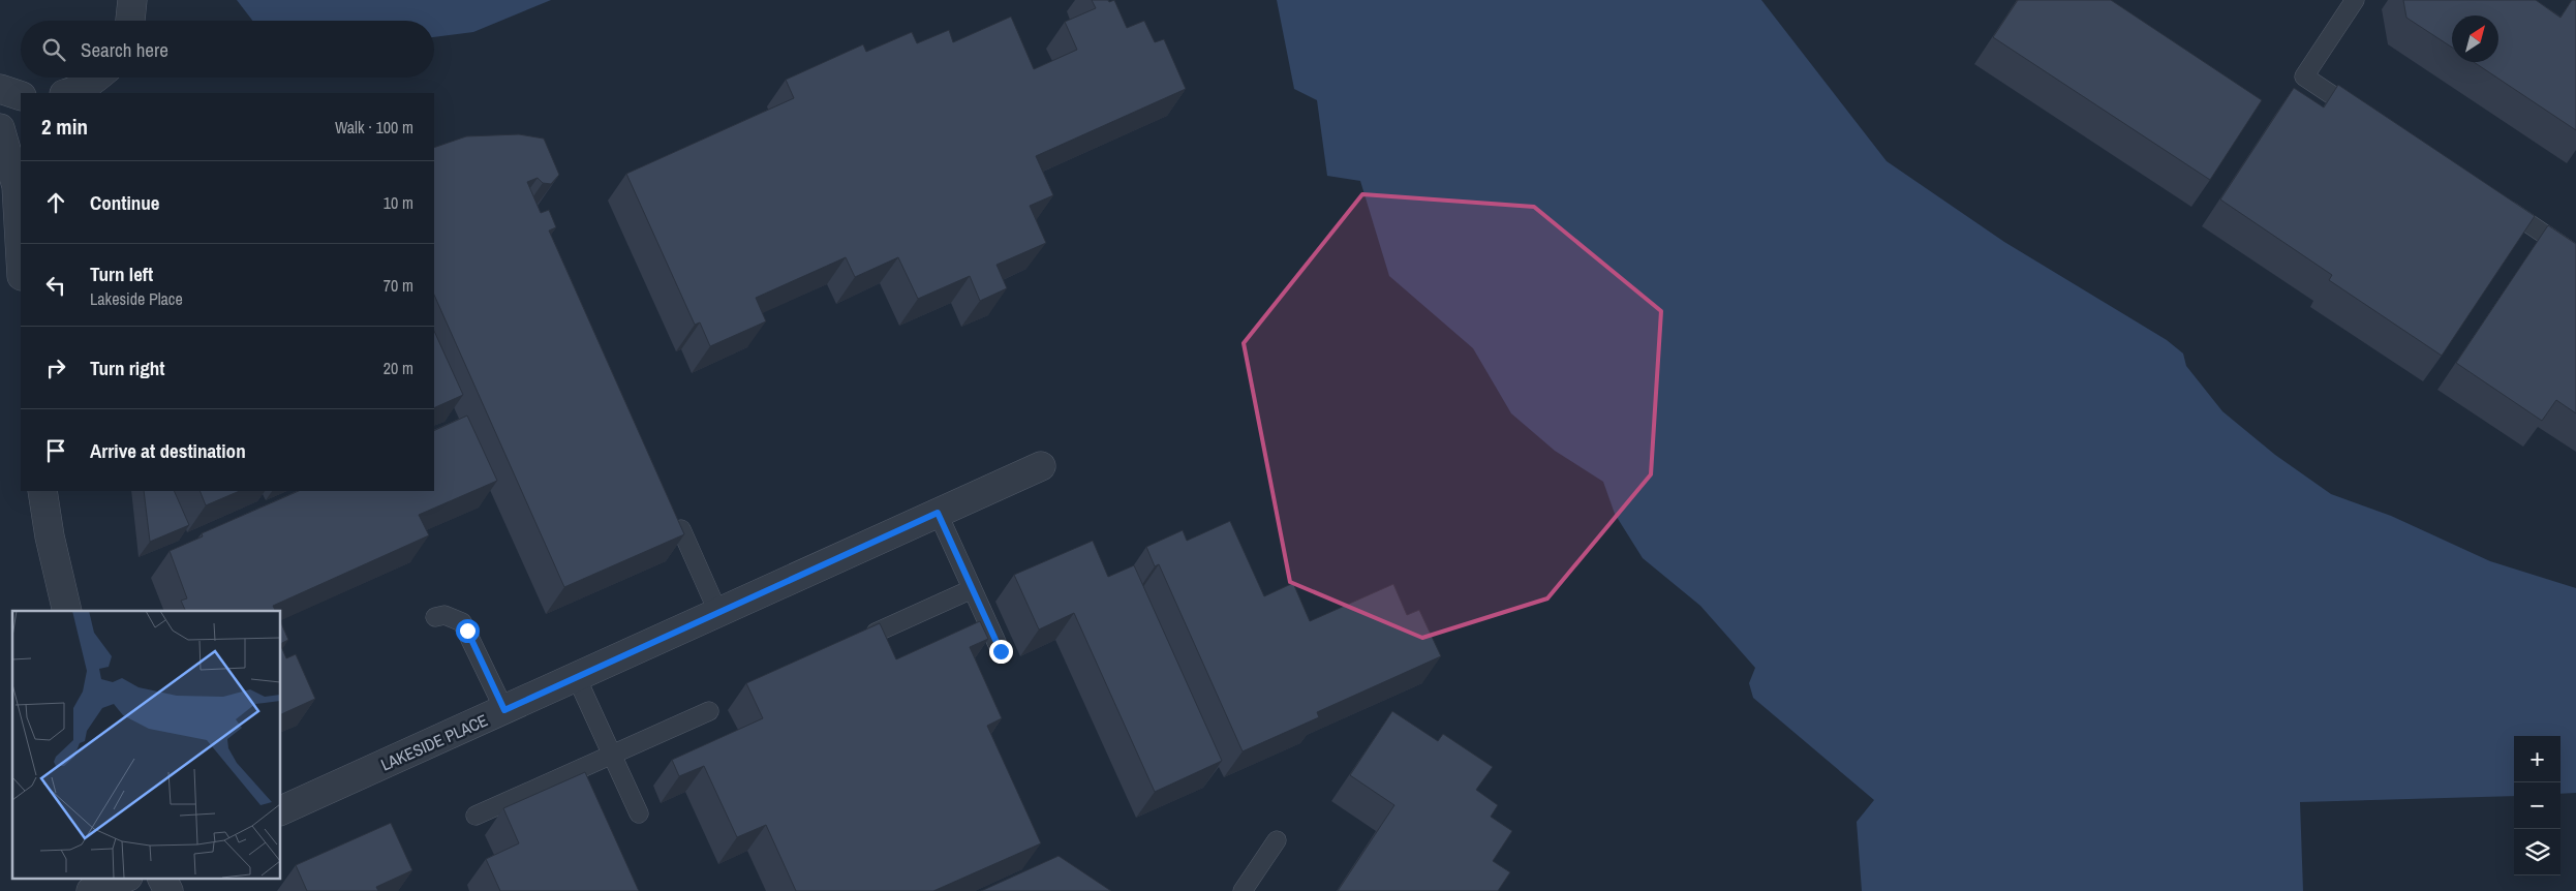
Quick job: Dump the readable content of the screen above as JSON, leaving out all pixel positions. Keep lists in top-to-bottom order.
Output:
{
  "streets": {
    "street": ["LAKESIDE PLACE"]
  },
  "north": "top right",
  "page": {
    "search": "Search here",
    "heading": ["2 min", "Walk · 100 m"],
    "list": [
      ["Continue", "10 m"],
      ["Turn left", "Lakeside Place", "70 m"],
      ["Turn right", "20 m"],
      "Arrive at destination"
    ],
    "map_buttons": ["+", "−"]
  }
}
